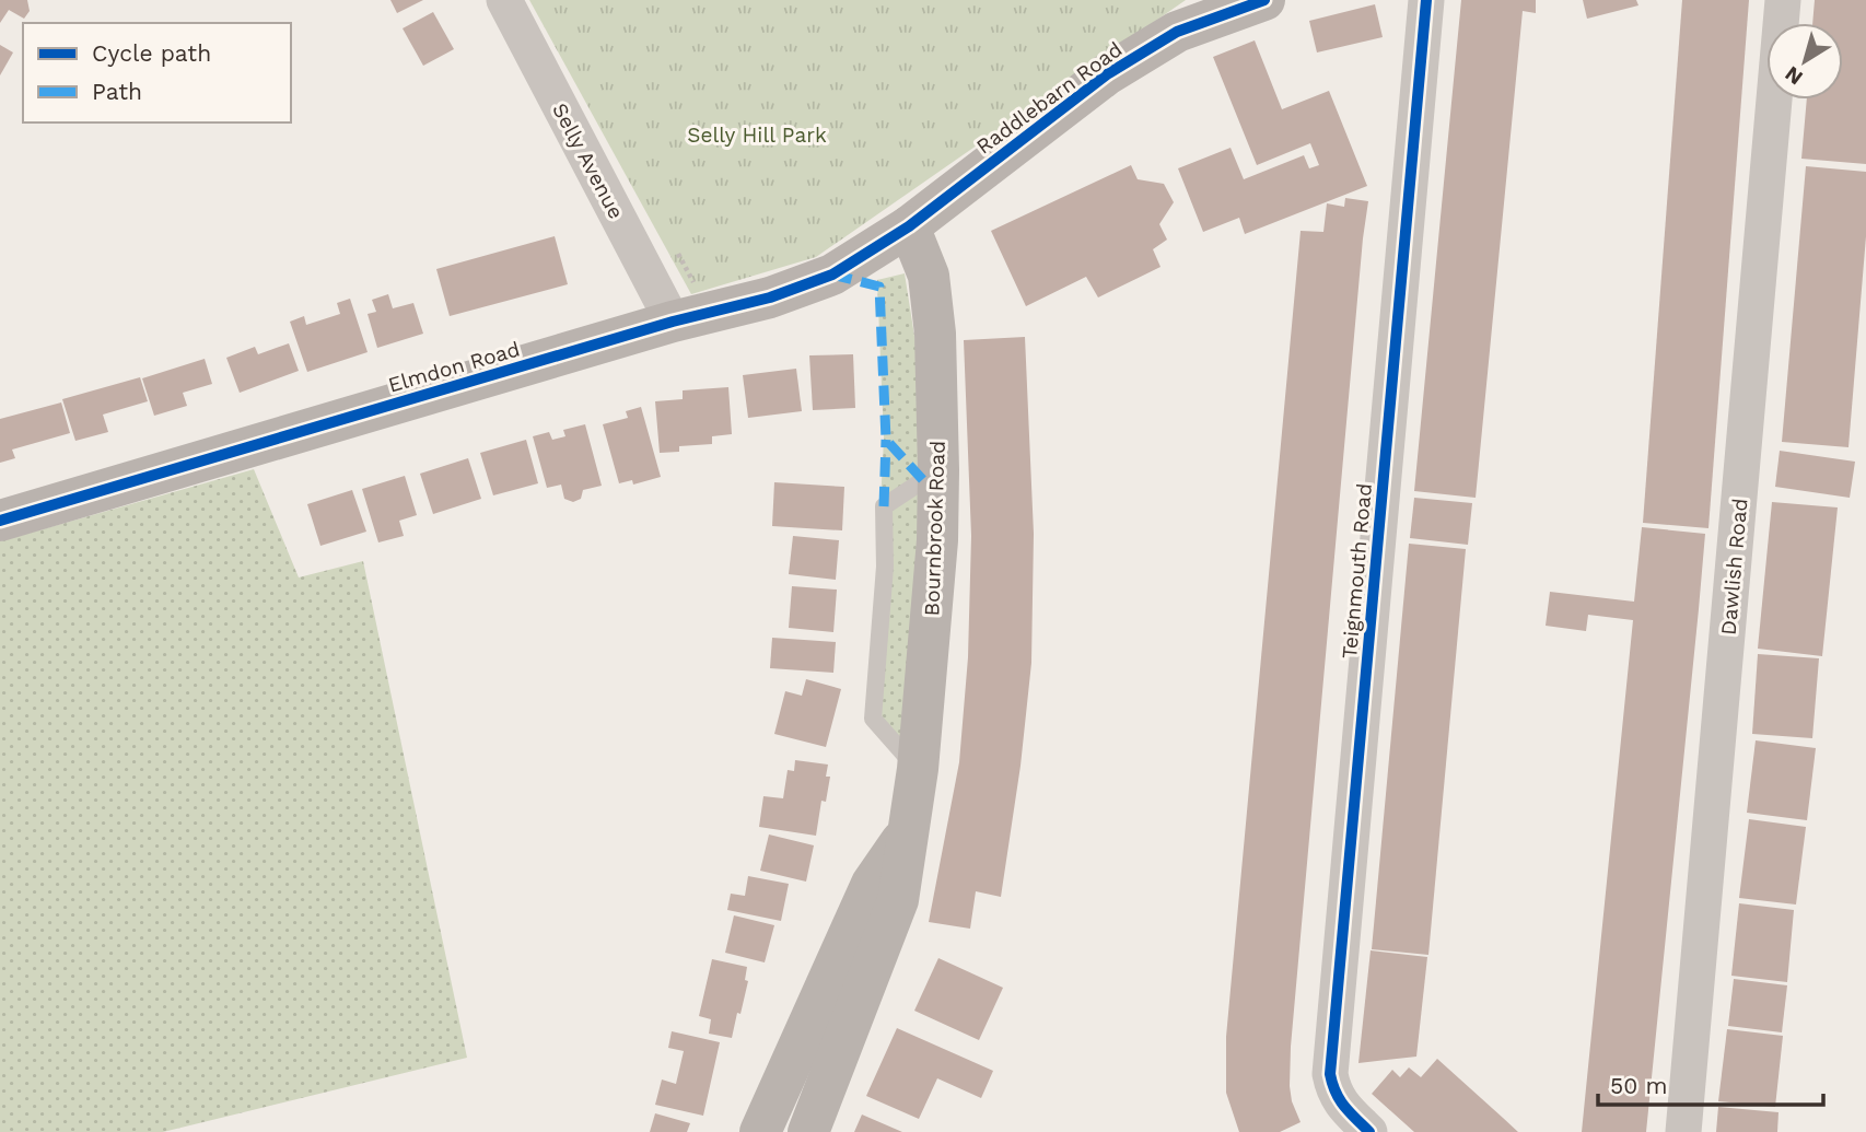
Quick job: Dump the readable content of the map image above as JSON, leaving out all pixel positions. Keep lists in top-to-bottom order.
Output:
{
  "streets": {
    "street": [
      "Raddlebarn Road",
      "Selly Avenue",
      "Elmdon Road",
      "Bournbrook Road",
      "Dawlish Road",
      "Teignmouth Road"
    ]
  },
  "crossings": [
    ["Raddlebarn Road", "Elmdon Road"],
    ["Raddlebarn Road", "Bournbrook Road"],
    ["Selly Avenue", "Elmdon Road"],
    ["Elmdon Road", "Bournbrook Road"]
  ],
  "parks": ["Selly Hill Park"],
  "legend": ["Cycle path", "Path"],
  "scale_bar": "50 m",
  "north": "bottom left"
}
